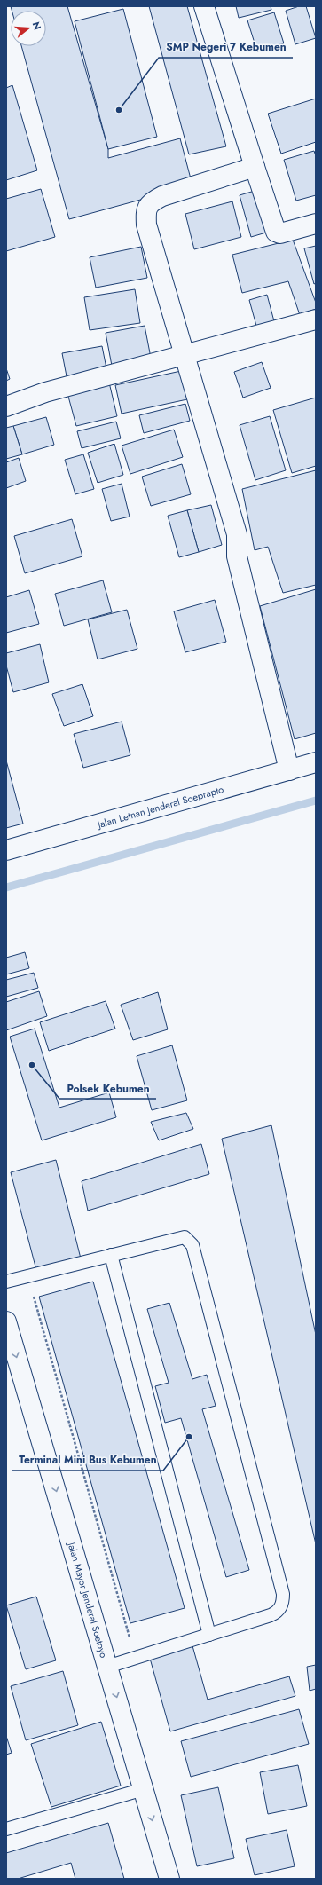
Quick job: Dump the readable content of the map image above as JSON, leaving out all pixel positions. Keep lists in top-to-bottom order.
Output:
{
  "streets": {
    "street": ["Jalan Letnan Jenderal Soeprapto", "Jalan Mayor Jenderal Soetoyo"]
  },
  "one_way": ["Jalan Mayor Jenderal Soetoyo"],
  "places": ["SMP Negeri 7 Kebumen", "Polsek Kebumen", "Terminal Mini Bus Kebumen"],
  "north": "right"
}
